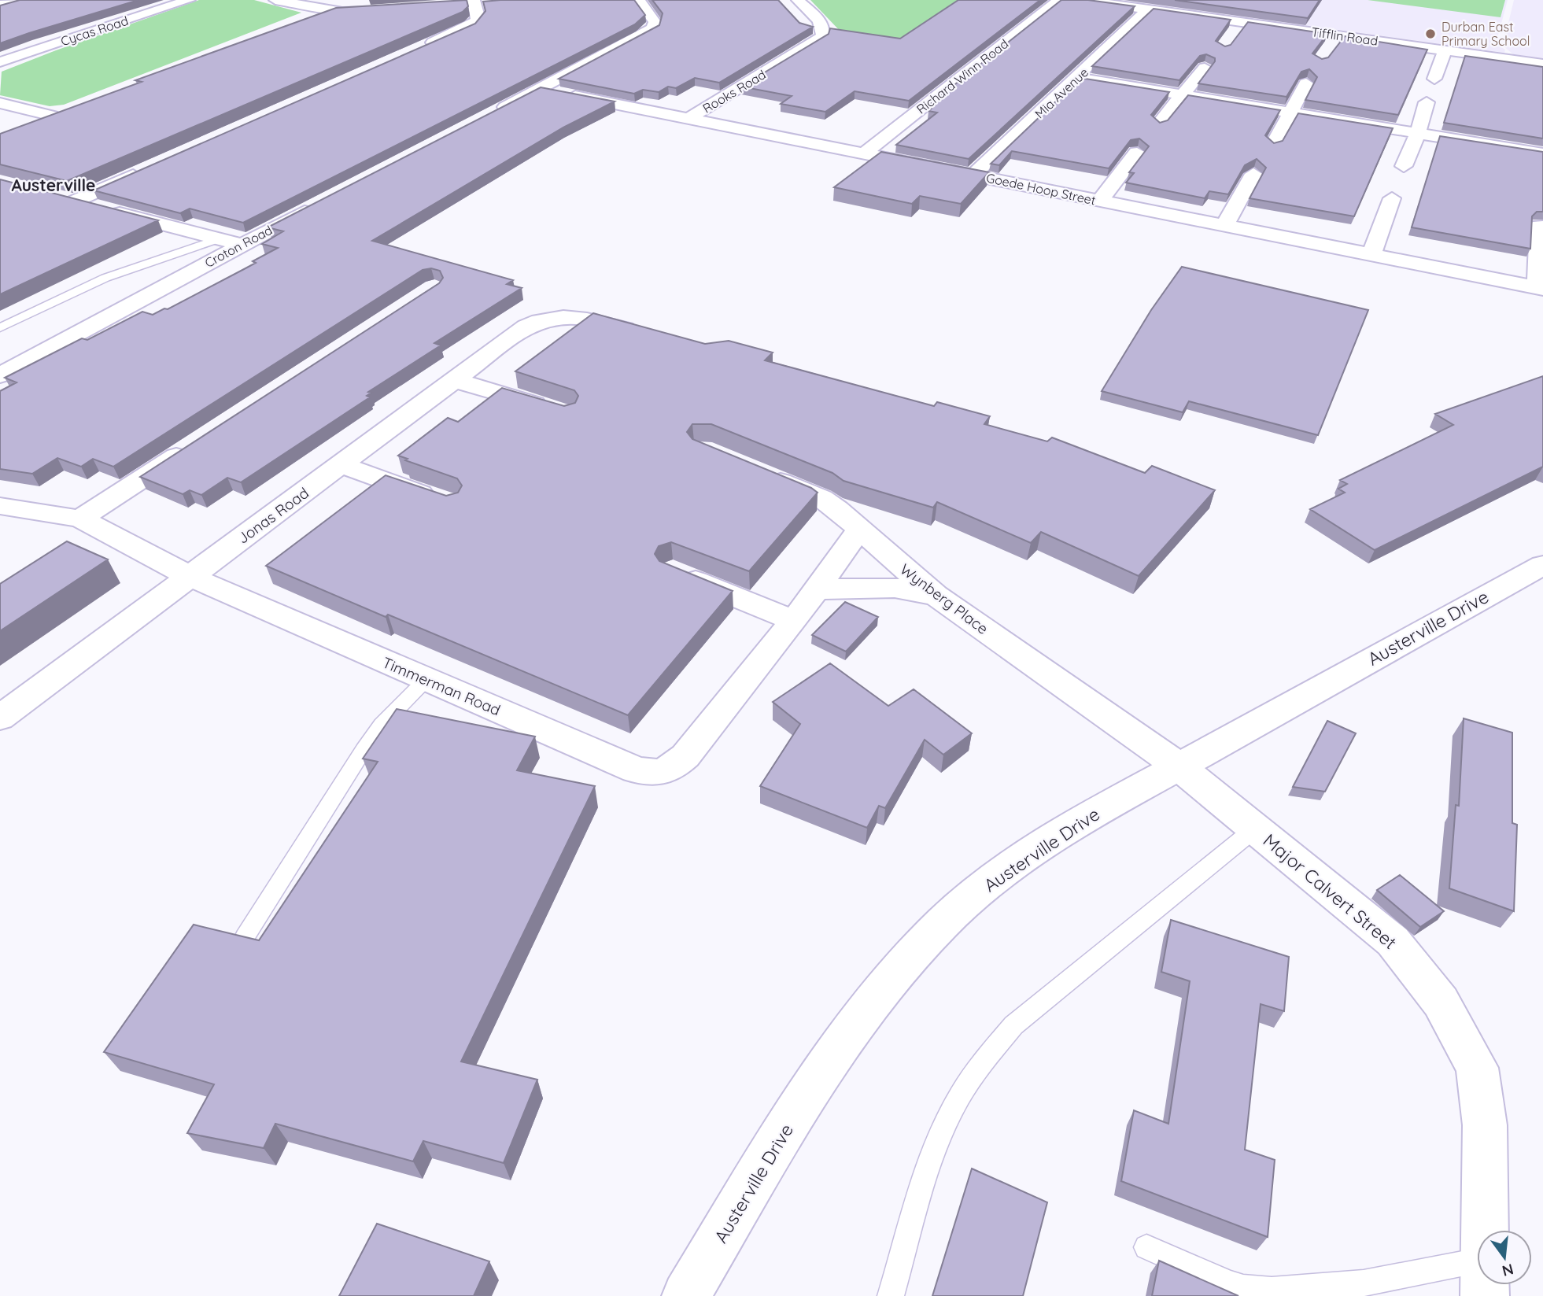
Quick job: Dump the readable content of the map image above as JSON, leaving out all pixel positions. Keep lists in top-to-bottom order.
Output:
{
  "streets": {
    "street": [
      "Cycas Road",
      "Tifflin Road",
      "Richard Winn Road",
      "Rooks Road",
      "Mia Avenue",
      "Goede Hoop Street",
      "Croton Road",
      "Jonas Road",
      "Wynberg Place",
      "Austerville Drive",
      "Timmerman Road",
      "Major Calvert Street"
    ]
  },
  "crossings": [
    ["Tifflin Road", "Mia Avenue"],
    ["Richard Winn Road", "Goede Hoop Street"],
    ["Rooks Road", "Goede Hoop Street"],
    ["Mia Avenue", "Goede Hoop Street"],
    ["Jonas Road", "Timmerman Road"],
    ["Wynberg Place", "Austerville Drive"],
    ["Wynberg Place", "Timmerman Road"],
    ["Wynberg Place", "Major Calvert Street"],
    ["Austerville Drive", "Major Calvert Street"]
  ],
  "districts": ["Austerville"],
  "places": ["Durban East Primary School"],
  "north": "bottom"
}
